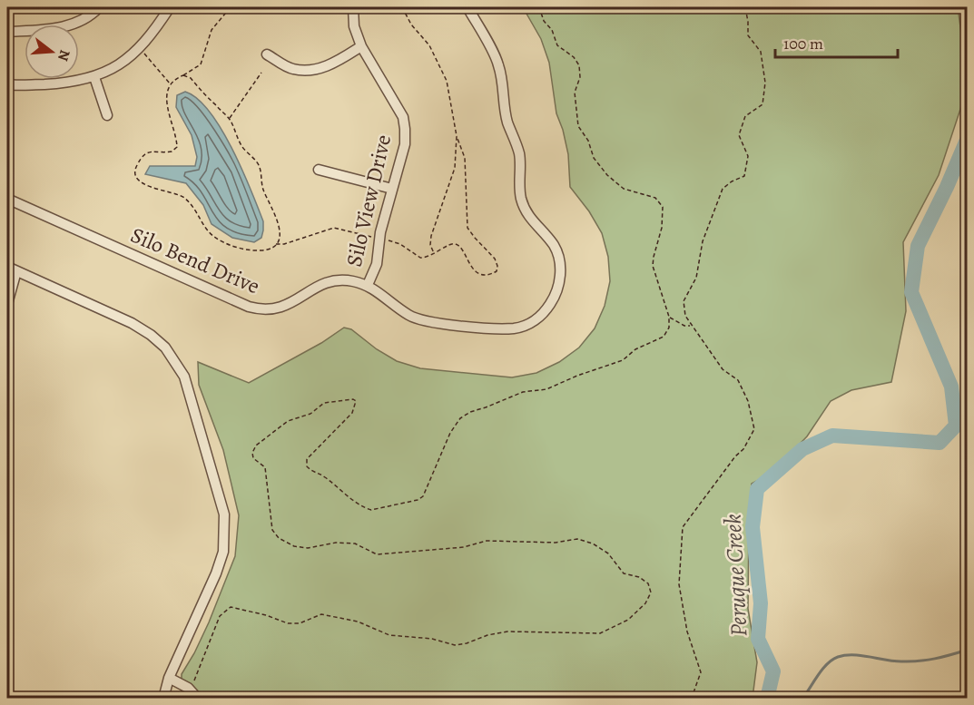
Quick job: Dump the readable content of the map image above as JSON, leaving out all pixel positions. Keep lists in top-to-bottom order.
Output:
{
  "streets": {
    "street": ["Silo View Drive", "Silo Bend Drive"]
  },
  "crossings": [
    ["Silo View Drive", "Silo Bend Drive"]
  ],
  "water": ["Peruque Creek"],
  "scale_bar": "100 m",
  "north": "right"
}
